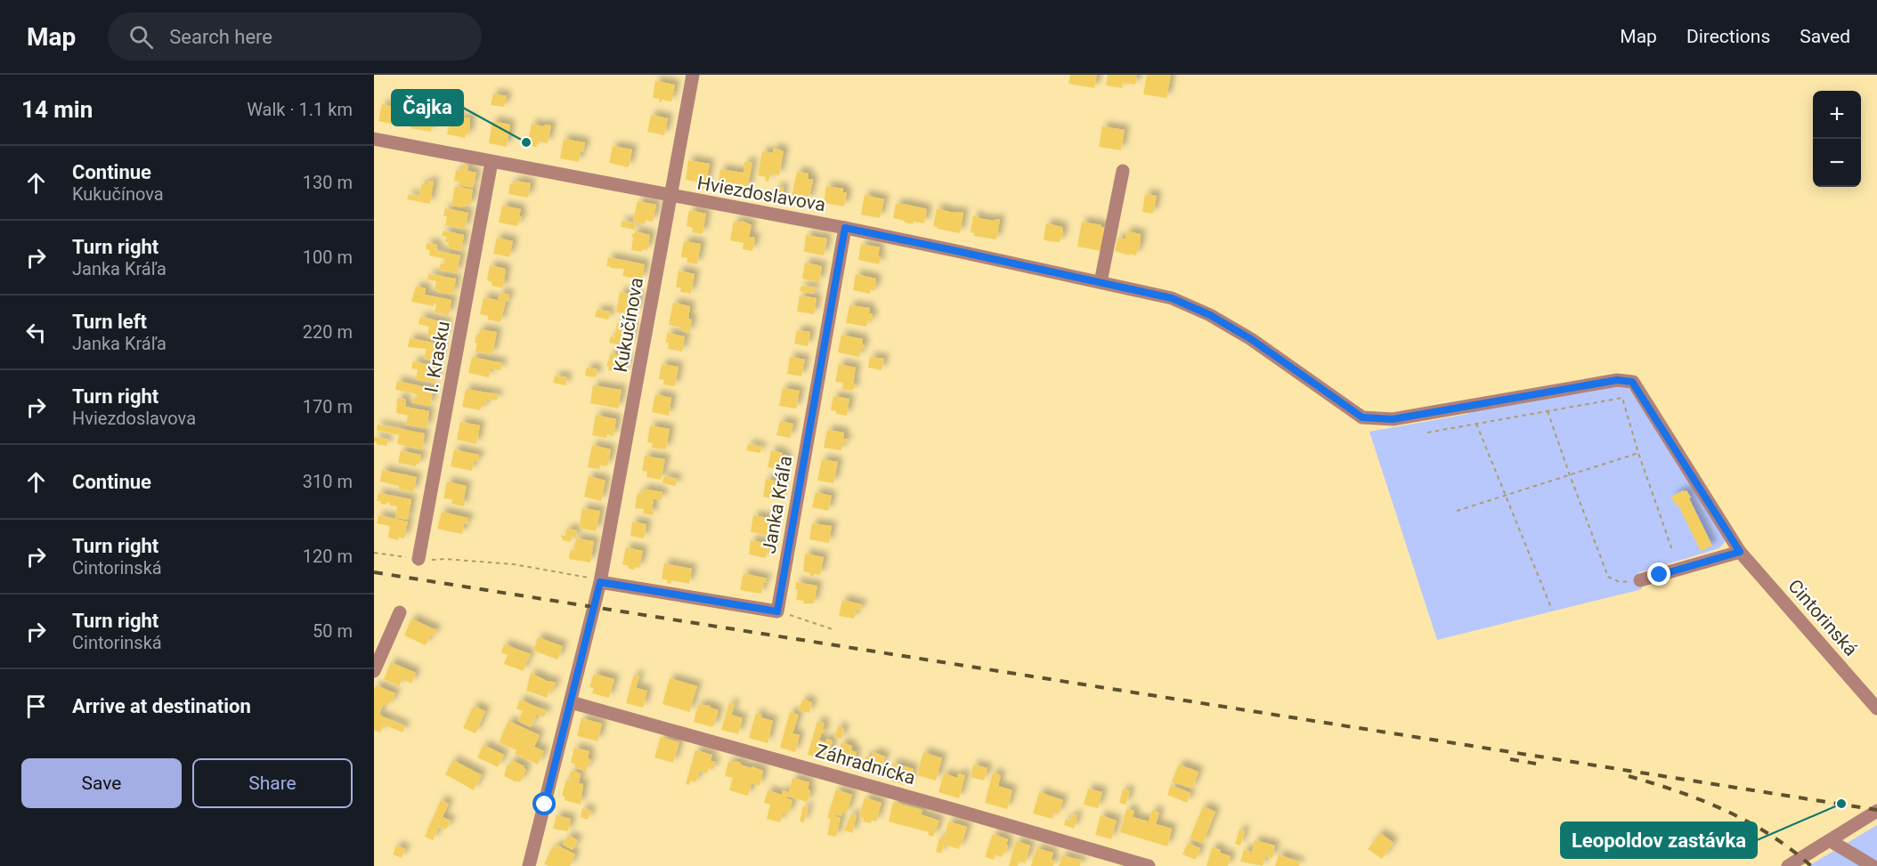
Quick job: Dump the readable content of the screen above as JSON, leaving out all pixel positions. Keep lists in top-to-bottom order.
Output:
{
  "streets": {
    "street": [
      "Hviezdoslavova",
      "Kukučínova",
      "I. Krasku",
      "Janka Kráľa",
      "Cintorinská",
      "Záhradnícka"
    ]
  },
  "crossings": [
    ["Hviezdoslavova", "Kukučínova"],
    ["Hviezdoslavova", "I. Krasku"],
    ["Hviezdoslavova", "Janka Kráľa"],
    ["Hviezdoslavova", "Cintorinská"],
    ["Kukučínova", "Záhradnícka"]
  ],
  "places": ["Čajka", "Leopoldov zastávka"],
  "page": {
    "header": "Map",
    "search": "Search here",
    "nav": ["Map", "Directions", "Saved"],
    "heading": ["14 min", "Walk · 1.1 km"],
    "map_buttons": ["+", "−"],
    "list": [
      ["Continue", "Kukučínova", "130 m"],
      ["Turn right", "Janka Kráľa", "100 m"],
      ["Turn left", "Janka Kráľa", "220 m"],
      ["Turn right", "Hviezdoslavova", "170 m"],
      ["Continue", "310 m"],
      ["Turn right", "Cintorinská", "120 m"],
      ["Turn right", "Cintorinská", "50 m"],
      "Arrive at destination"
    ],
    "buttons": ["Save", "Share"]
  }
}
